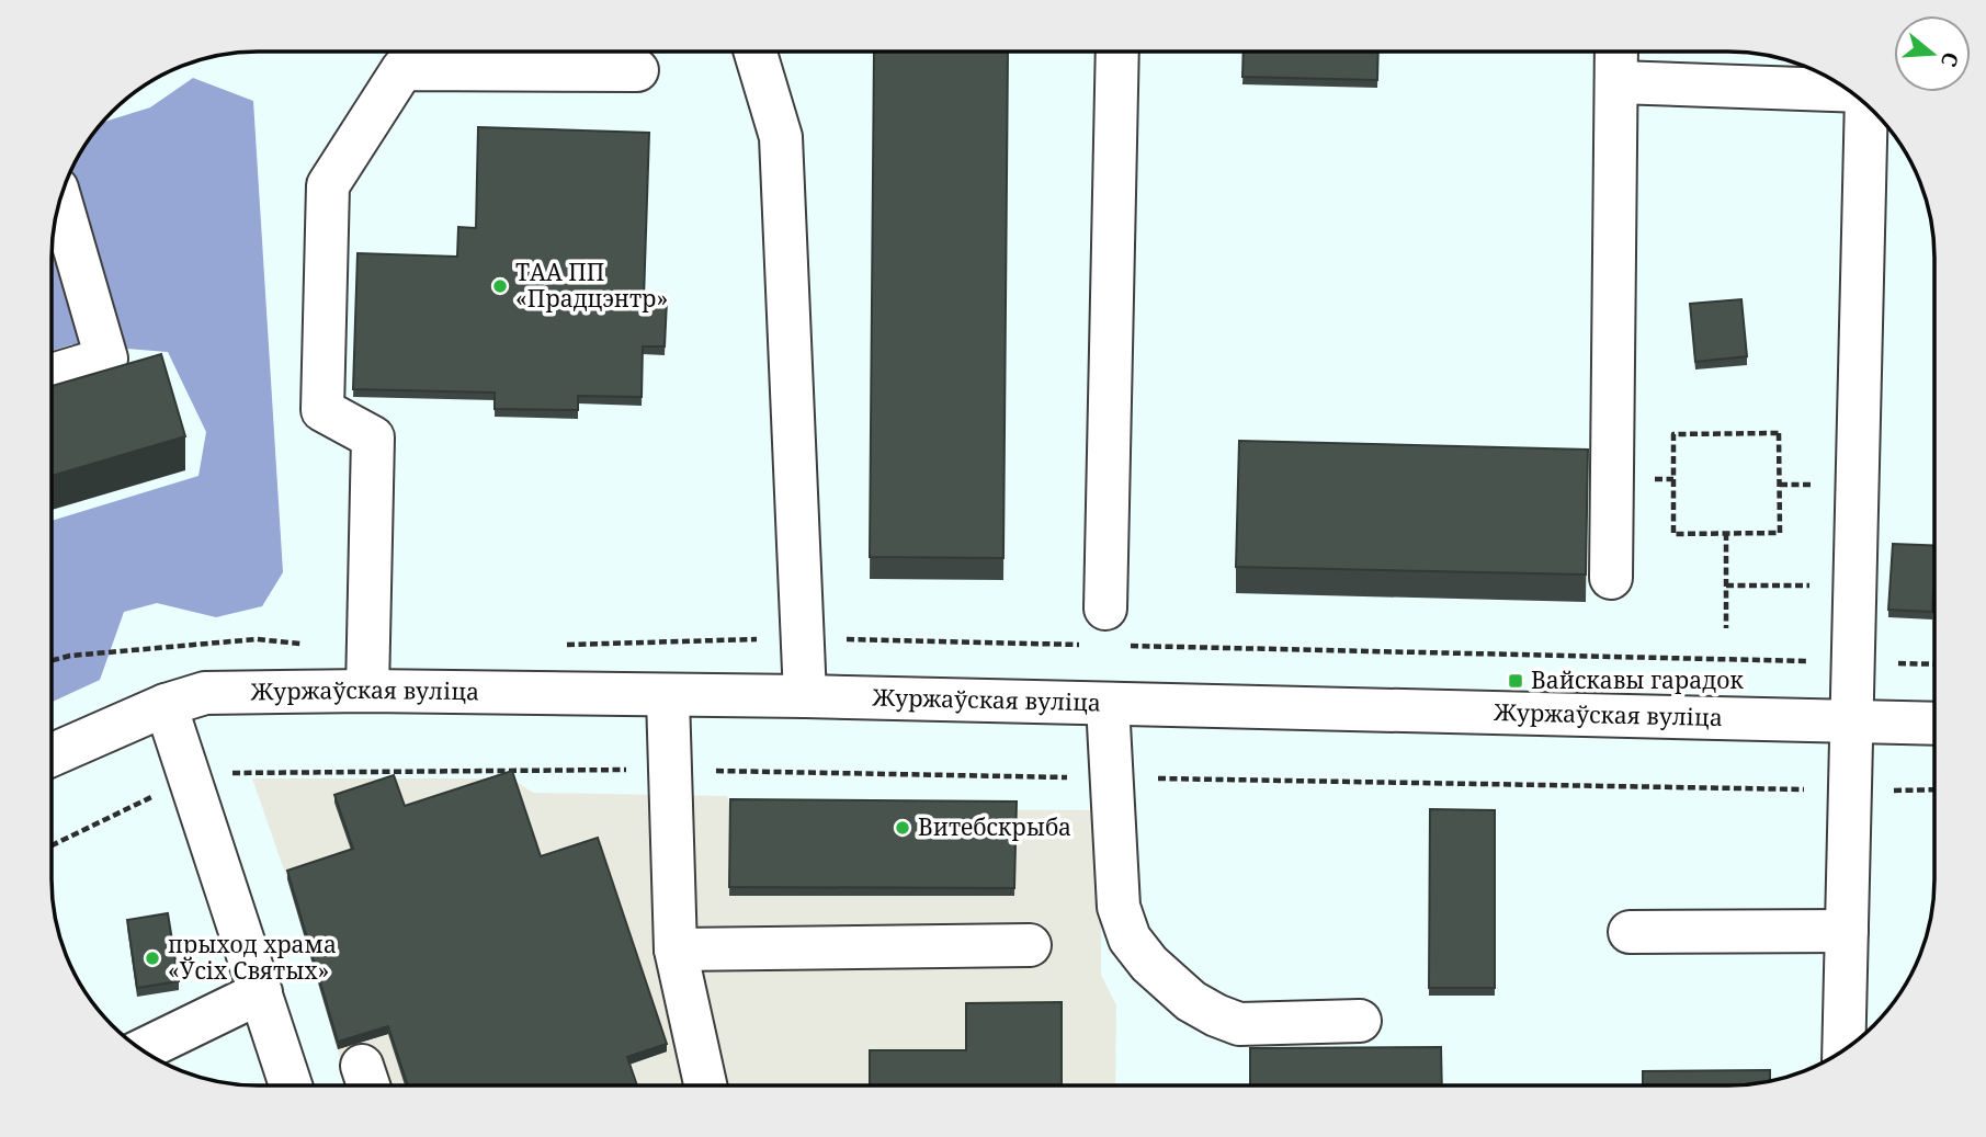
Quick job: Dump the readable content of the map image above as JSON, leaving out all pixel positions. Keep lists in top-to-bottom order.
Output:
{
  "streets": {
    "street": ["Журжаўская вуліца"]
  },
  "places": {
    "other": ["ТАА ПП «Прадцэнтр»", "Витебскрыба", "прыход храма «Ўсіх Святых»"],
    "transit": ["Вайскавы гарадок"]
  },
  "north": "right"
}
